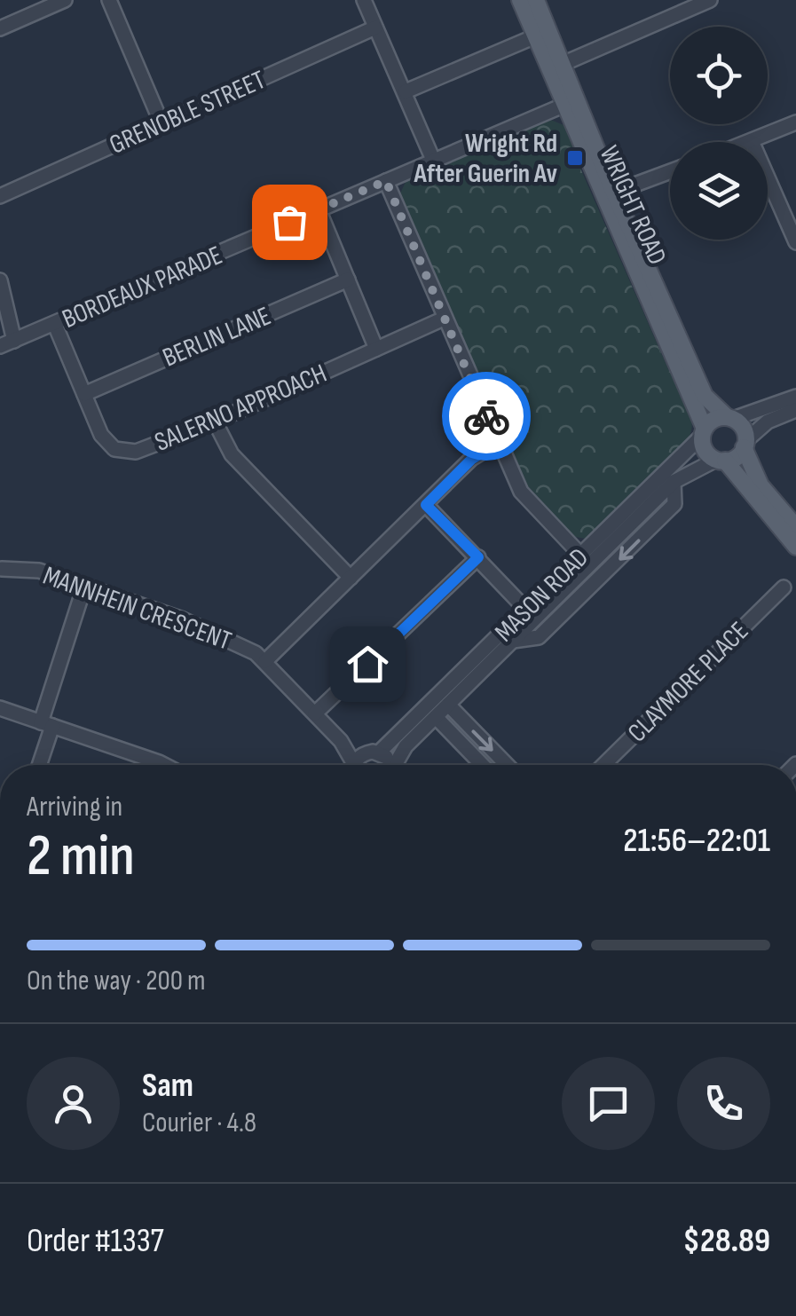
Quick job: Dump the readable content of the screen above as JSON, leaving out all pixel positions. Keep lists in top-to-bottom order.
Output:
{
  "streets": {
    "main road": ["WRIGHT ROAD"],
    "street": [
      "GRENOBLE STREET",
      "BORDEAUX PARADE",
      "BERLIN LANE",
      "SALERNO APPROACH",
      "MASON ROAD",
      "MANNHEIN CRESCENT",
      "CLAYMORE PLACE"
    ]
  },
  "crossings": [
    ["WRIGHT ROAD", "BORDEAUX PARADE"],
    ["WRIGHT ROAD", "MASON ROAD"],
    ["BORDEAUX PARADE", "SALERNO APPROACH"],
    ["BERLIN LANE", "SALERNO APPROACH"],
    ["MASON ROAD", "MANNHEIN CRESCENT"]
  ],
  "places": {
    "transit": ["Wright Rd After Guerin Av"]
  },
  "page": {
    "heading": ["2 min", "Arriving in", "21:56–22:01"],
    "panel": [
      "Sam",
      "Courier · 4.8",
      "Order #1337",
      "$28.89"
    ],
    "bar": "On the way · 200 m"
  }
}
